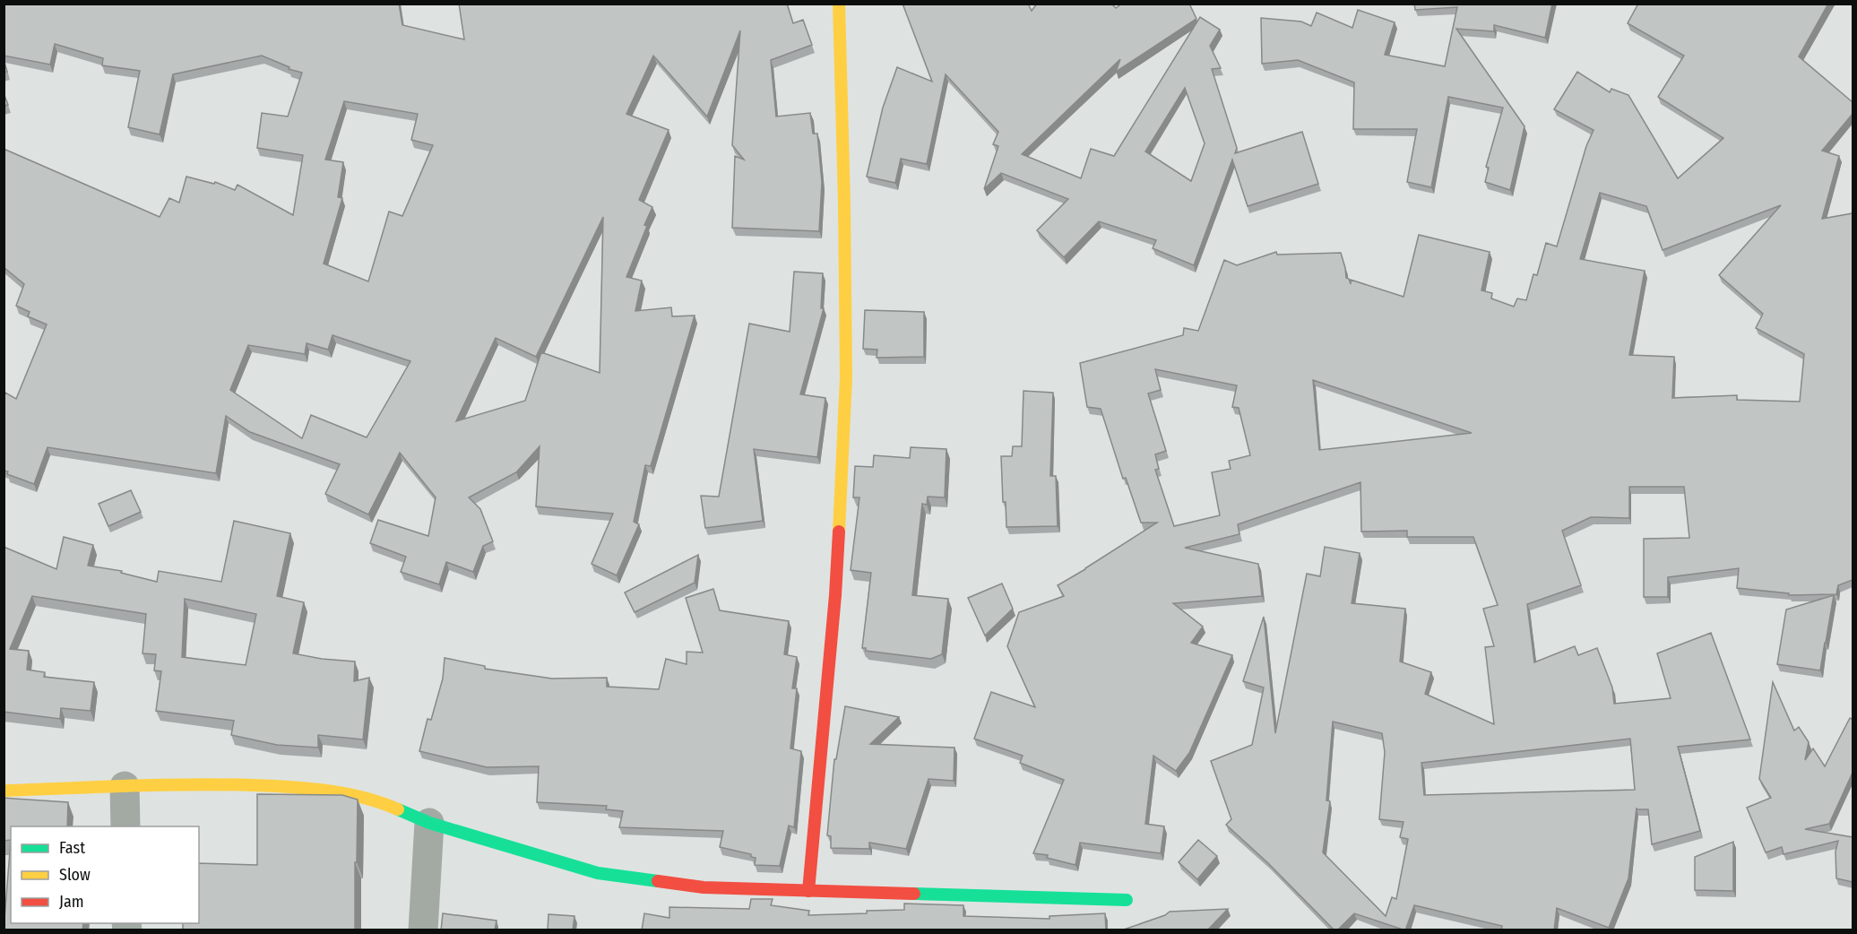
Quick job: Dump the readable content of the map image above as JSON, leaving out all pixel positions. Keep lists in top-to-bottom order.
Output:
{
  "legend": ["Fast", "Slow", "Jam"]
}
